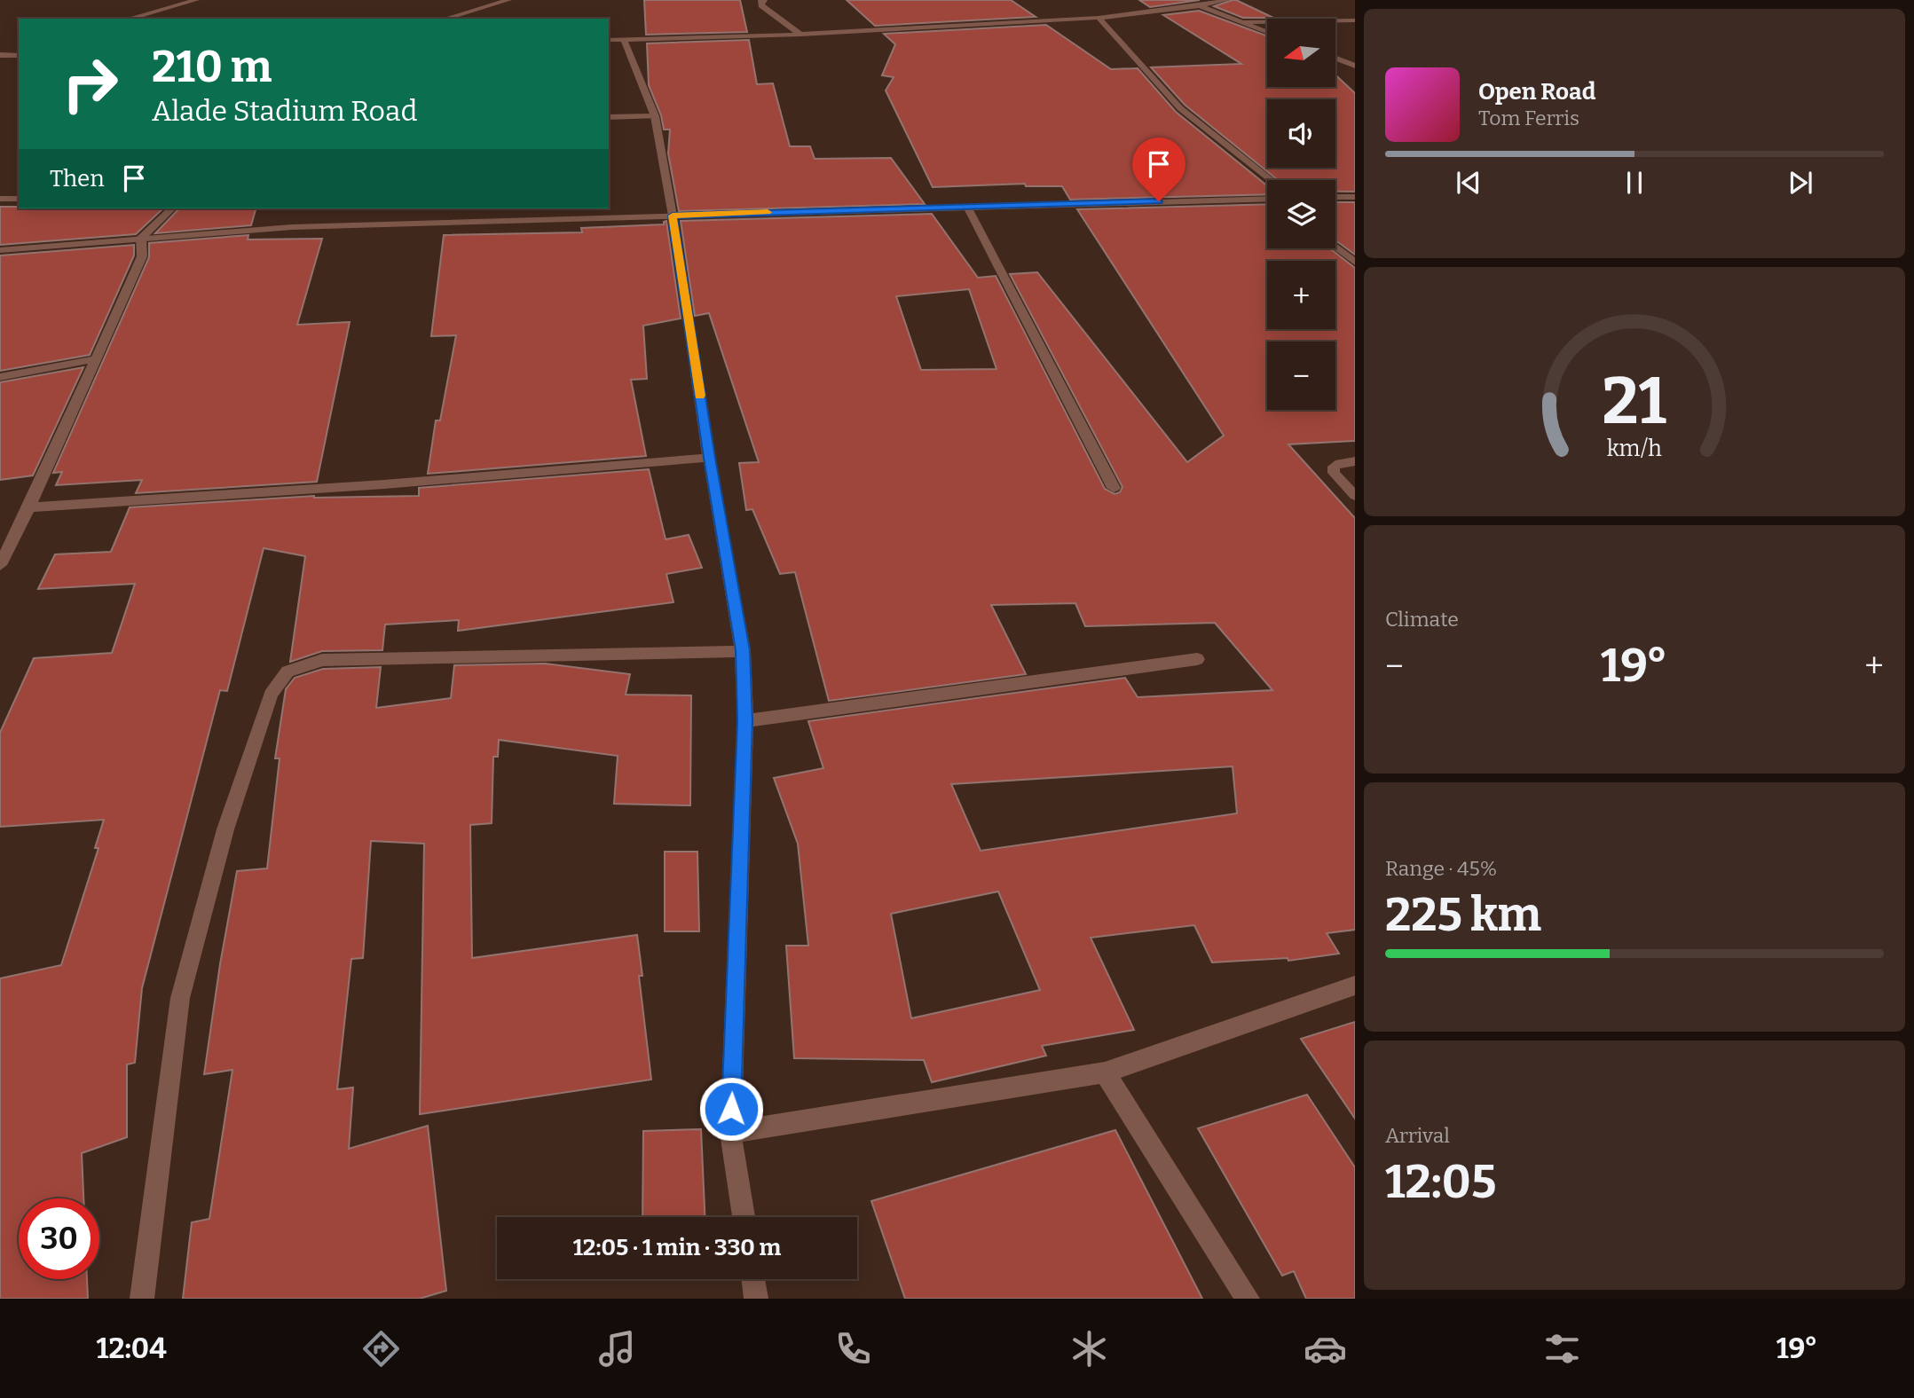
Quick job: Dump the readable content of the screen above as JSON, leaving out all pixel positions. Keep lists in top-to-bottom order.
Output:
{
  "north": "left",
  "page": {
    "map_buttons": ["+", "−"],
    "turn": ["210 m", "Alade Stadium Road"],
    "song": ["Open Road", "Tom Ferris"],
    "then": "Then",
    "tile": [
      "Climate",
      ["Range · 45%", "225 km"],
      ["Arrival", "12:05"]
    ],
    "heat": ["−", "19°", "+"],
    "limit": "30",
    "trip": "12:05 · 1 min · 330 m",
    "tabs": ["12:04", "19°"],
    "gauge": ["21", "km/h"]
  }
}
